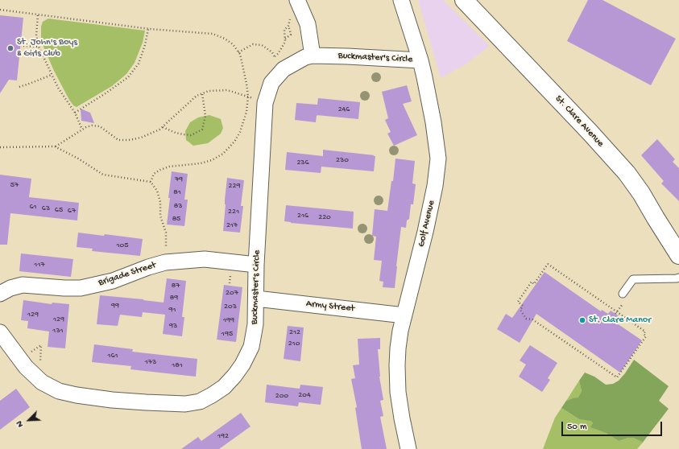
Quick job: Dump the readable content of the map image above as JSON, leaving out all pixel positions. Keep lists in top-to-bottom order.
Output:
{
  "streets": {
    "street": [
      "Buckmaster's Circle",
      "St. Clare Avenue",
      "Golf Avenue",
      "Brigade Street",
      "Army Street"
    ]
  },
  "crossings": [
    ["Buckmaster's Circle", "Golf Avenue"],
    ["Buckmaster's Circle", "Brigade Street"],
    ["Buckmaster's Circle", "Army Street"],
    ["Golf Avenue", "Army Street"]
  ],
  "places": ["St. John's Boys & Girls Club", "St. Clare Manor"],
  "house_numbers": [
    "246",
    "230",
    "236",
    "79",
    "57",
    "229",
    "81",
    "83",
    "61",
    "63",
    "65",
    "67",
    "221",
    "216",
    "220",
    "85",
    "217",
    "105",
    "117",
    "87",
    "207",
    "89",
    "99",
    "203",
    "91",
    "129",
    "129",
    "199",
    "93",
    "131",
    "212",
    "195",
    "210",
    "161",
    "173",
    "181",
    "204",
    "200",
    "192"
  ],
  "scale_bar": "50 m",
  "north": "bottom left"
}
